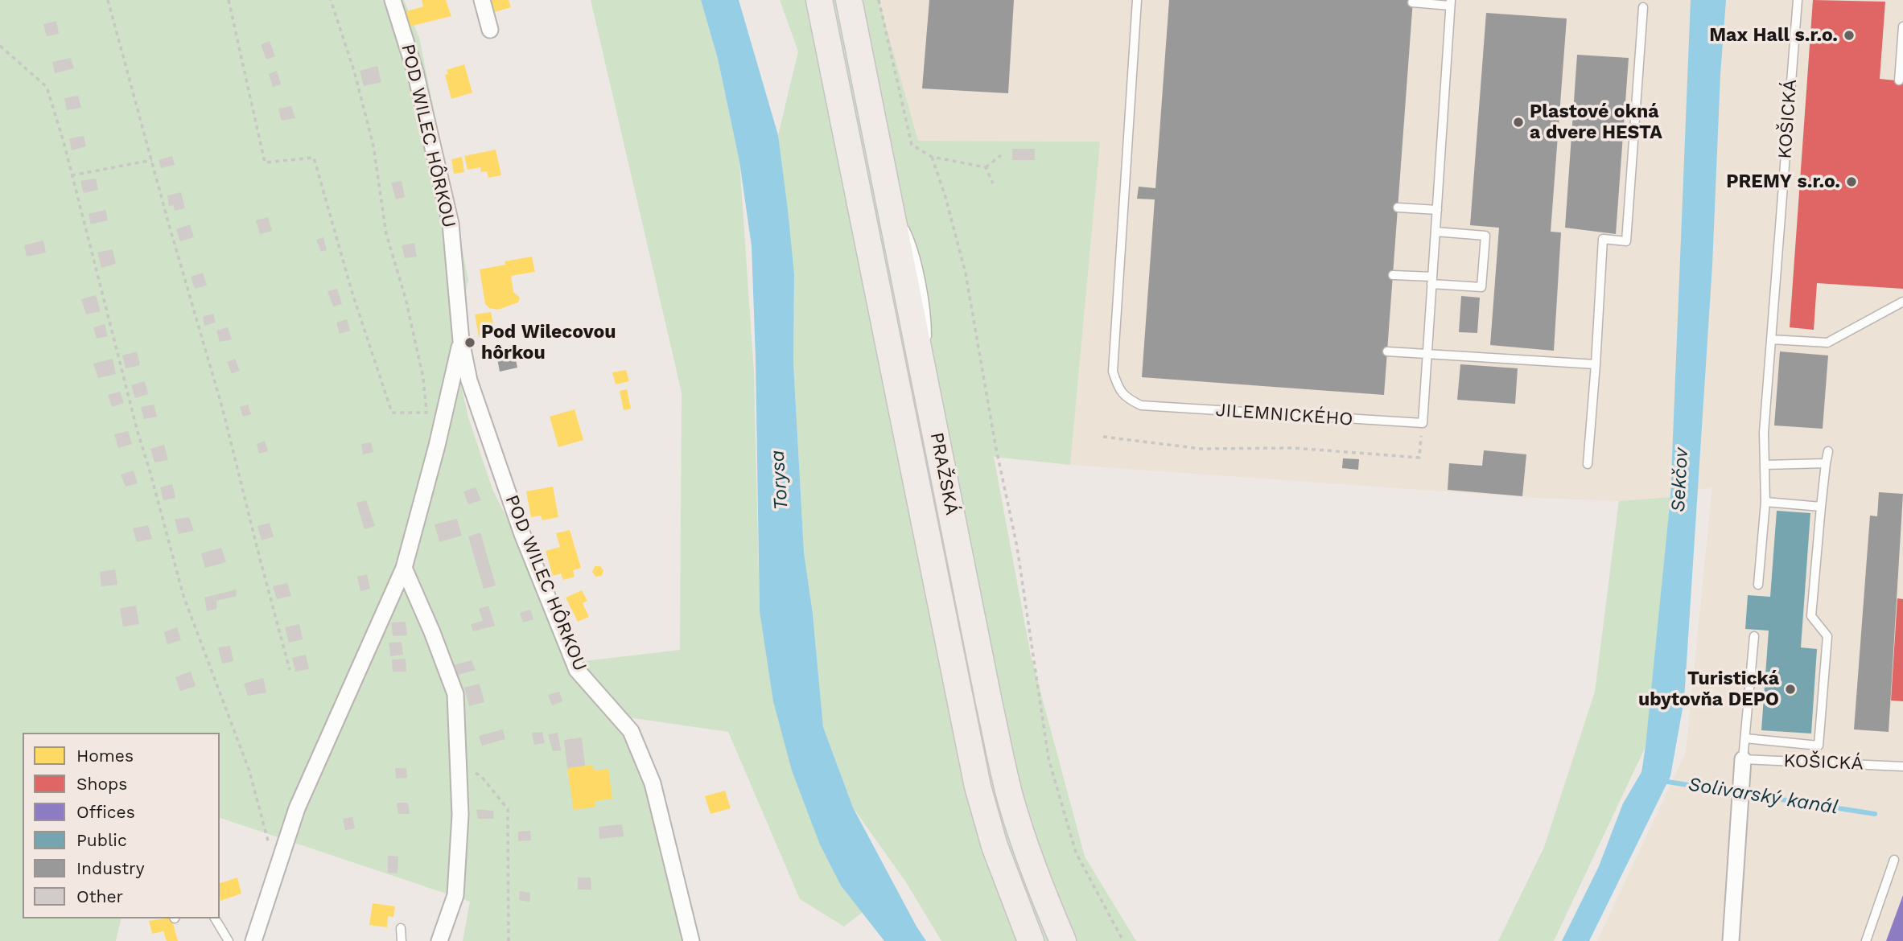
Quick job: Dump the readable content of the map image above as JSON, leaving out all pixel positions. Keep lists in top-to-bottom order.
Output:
{
  "streets": {
    "main road": ["PRAŽSKÁ"],
    "street": ["POD WILEC HÔRKOU"],
    "lane": ["KOŠICKÁ", "JILEMNICKÉHO"]
  },
  "water": ["Torysa", "Sekčov", "Solivarský kanál"],
  "places": [
    "Max Hall s.r.o.",
    "Plastové okná a dvere HESTA",
    "PREMY s.r.o.",
    "Pod Wilecovou hôrkou",
    "Turistická ubytovňa DEPO"
  ],
  "legend": [
    "Homes",
    "Shops",
    "Offices",
    "Public",
    "Industry",
    "Other"
  ]
}
